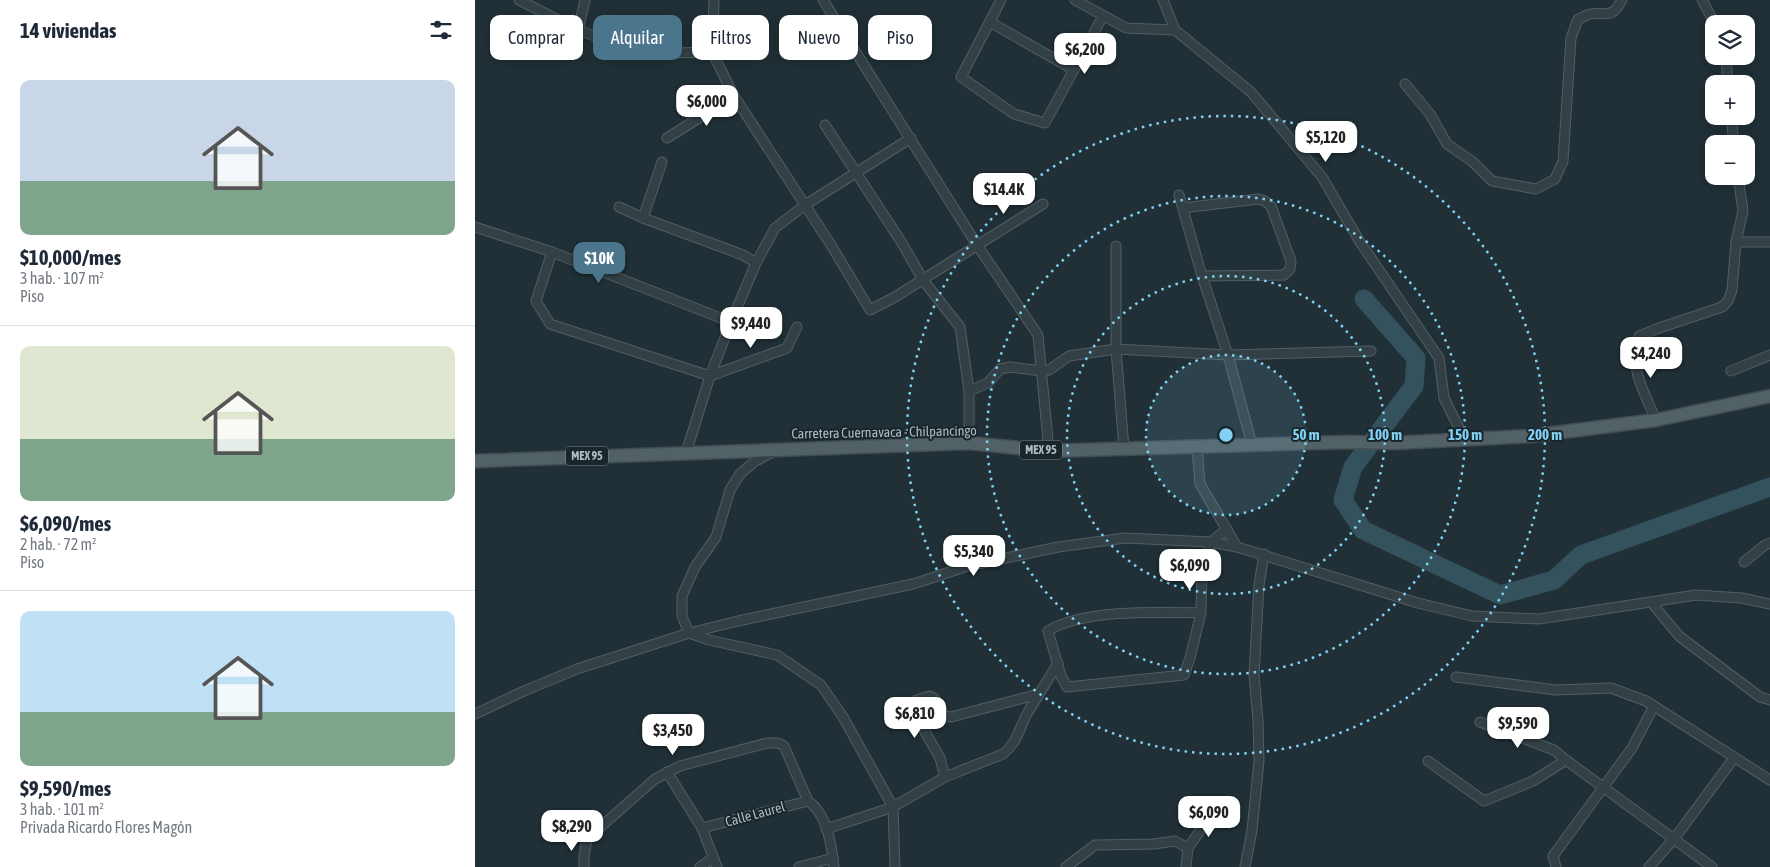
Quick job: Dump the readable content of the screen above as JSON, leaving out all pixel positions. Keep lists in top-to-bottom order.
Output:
{
  "streets": {
    "main road": ["Carretera Cuernavaca - Chilpancingo", "MEX 95"],
    "street": ["Calle Laurel"]
  },
  "page": {
    "heading": "14 viviendas",
    "map_buttons": ["+", "−"],
    "chip": [
      "Comprar",
      "Alquilar",
      "Filtros",
      "Nuevo",
      "Piso"
    ],
    "price": [
      "$6,200",
      "$6,000",
      "$5,120",
      "$14.4K",
      "$10K",
      "$9,440",
      "$4,240",
      "$5,340",
      "$6,090",
      "$6,810",
      "$9,590",
      "$3,450",
      "$6,090",
      "$8,290"
    ],
    "list": [
      {
        "name": "$10,000/mes",
        "note": "3 hab. · 107 m² · Piso"
      },
      {
        "name": "$6,090/mes",
        "note": "2 hab. · 72 m² · Piso"
      },
      {
        "name": "$9,590/mes",
        "note": "3 hab. · 101 m² · Privada Ricardo Flores Magón"
      }
    ]
  },
  "rings": [
    "50 m",
    "100 m",
    "150 m",
    "200 m"
  ]
}
